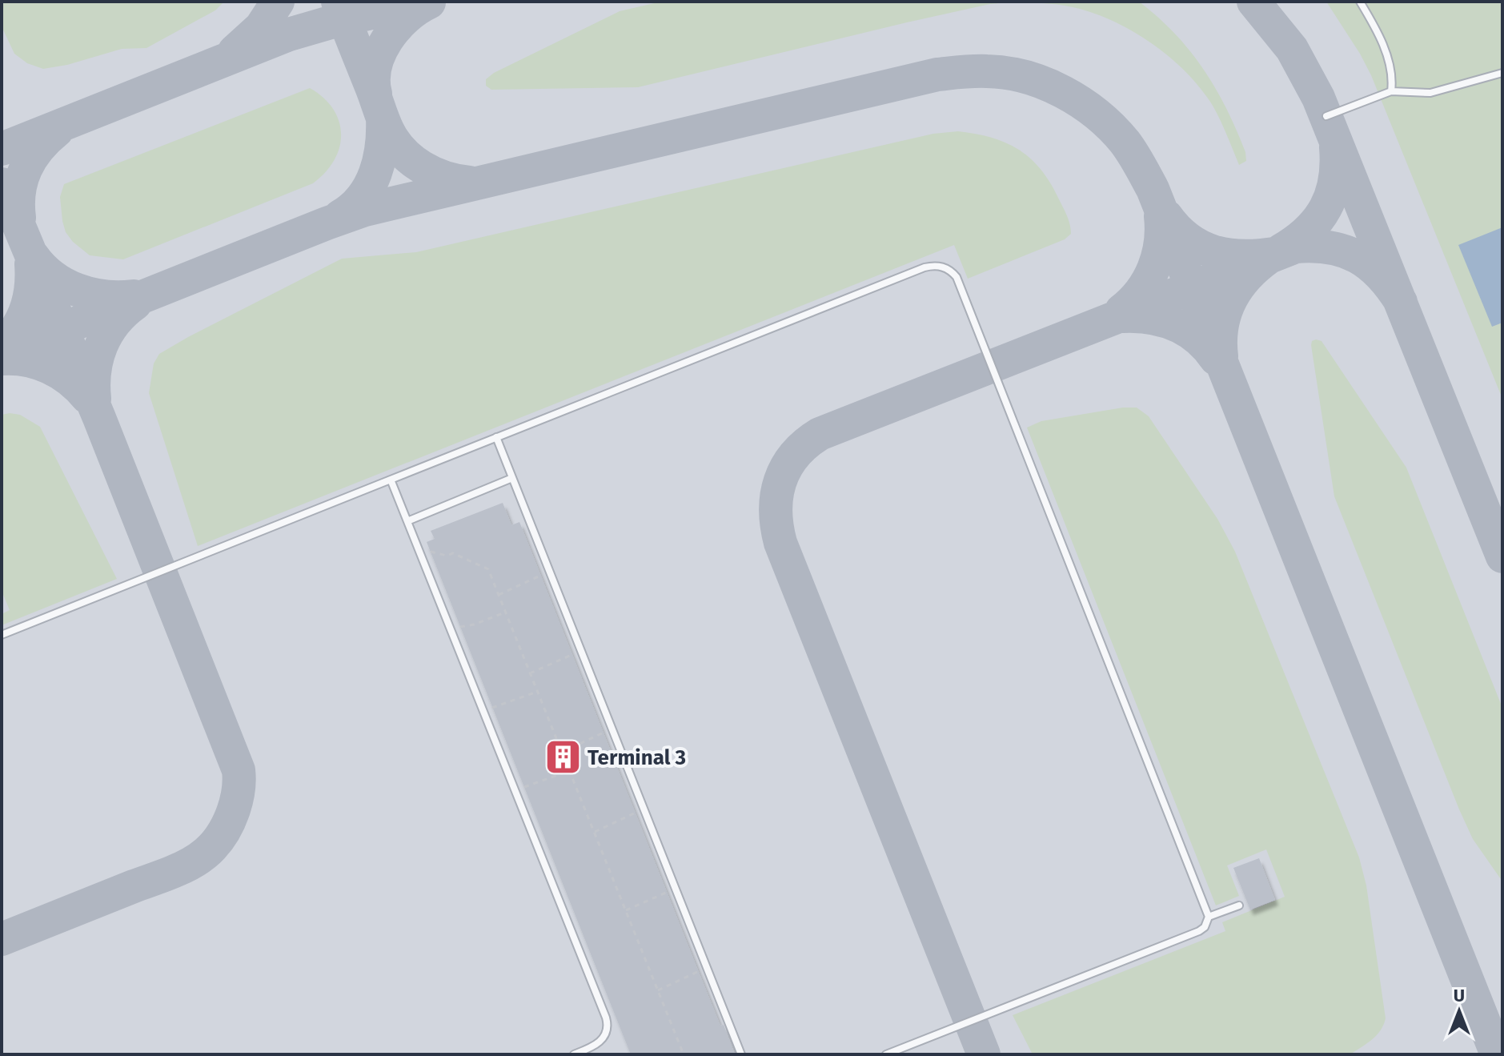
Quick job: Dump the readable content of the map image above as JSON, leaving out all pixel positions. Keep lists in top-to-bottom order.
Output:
{
  "places": {
    "building": ["Terminal 3"]
  },
  "north": "top"
}
